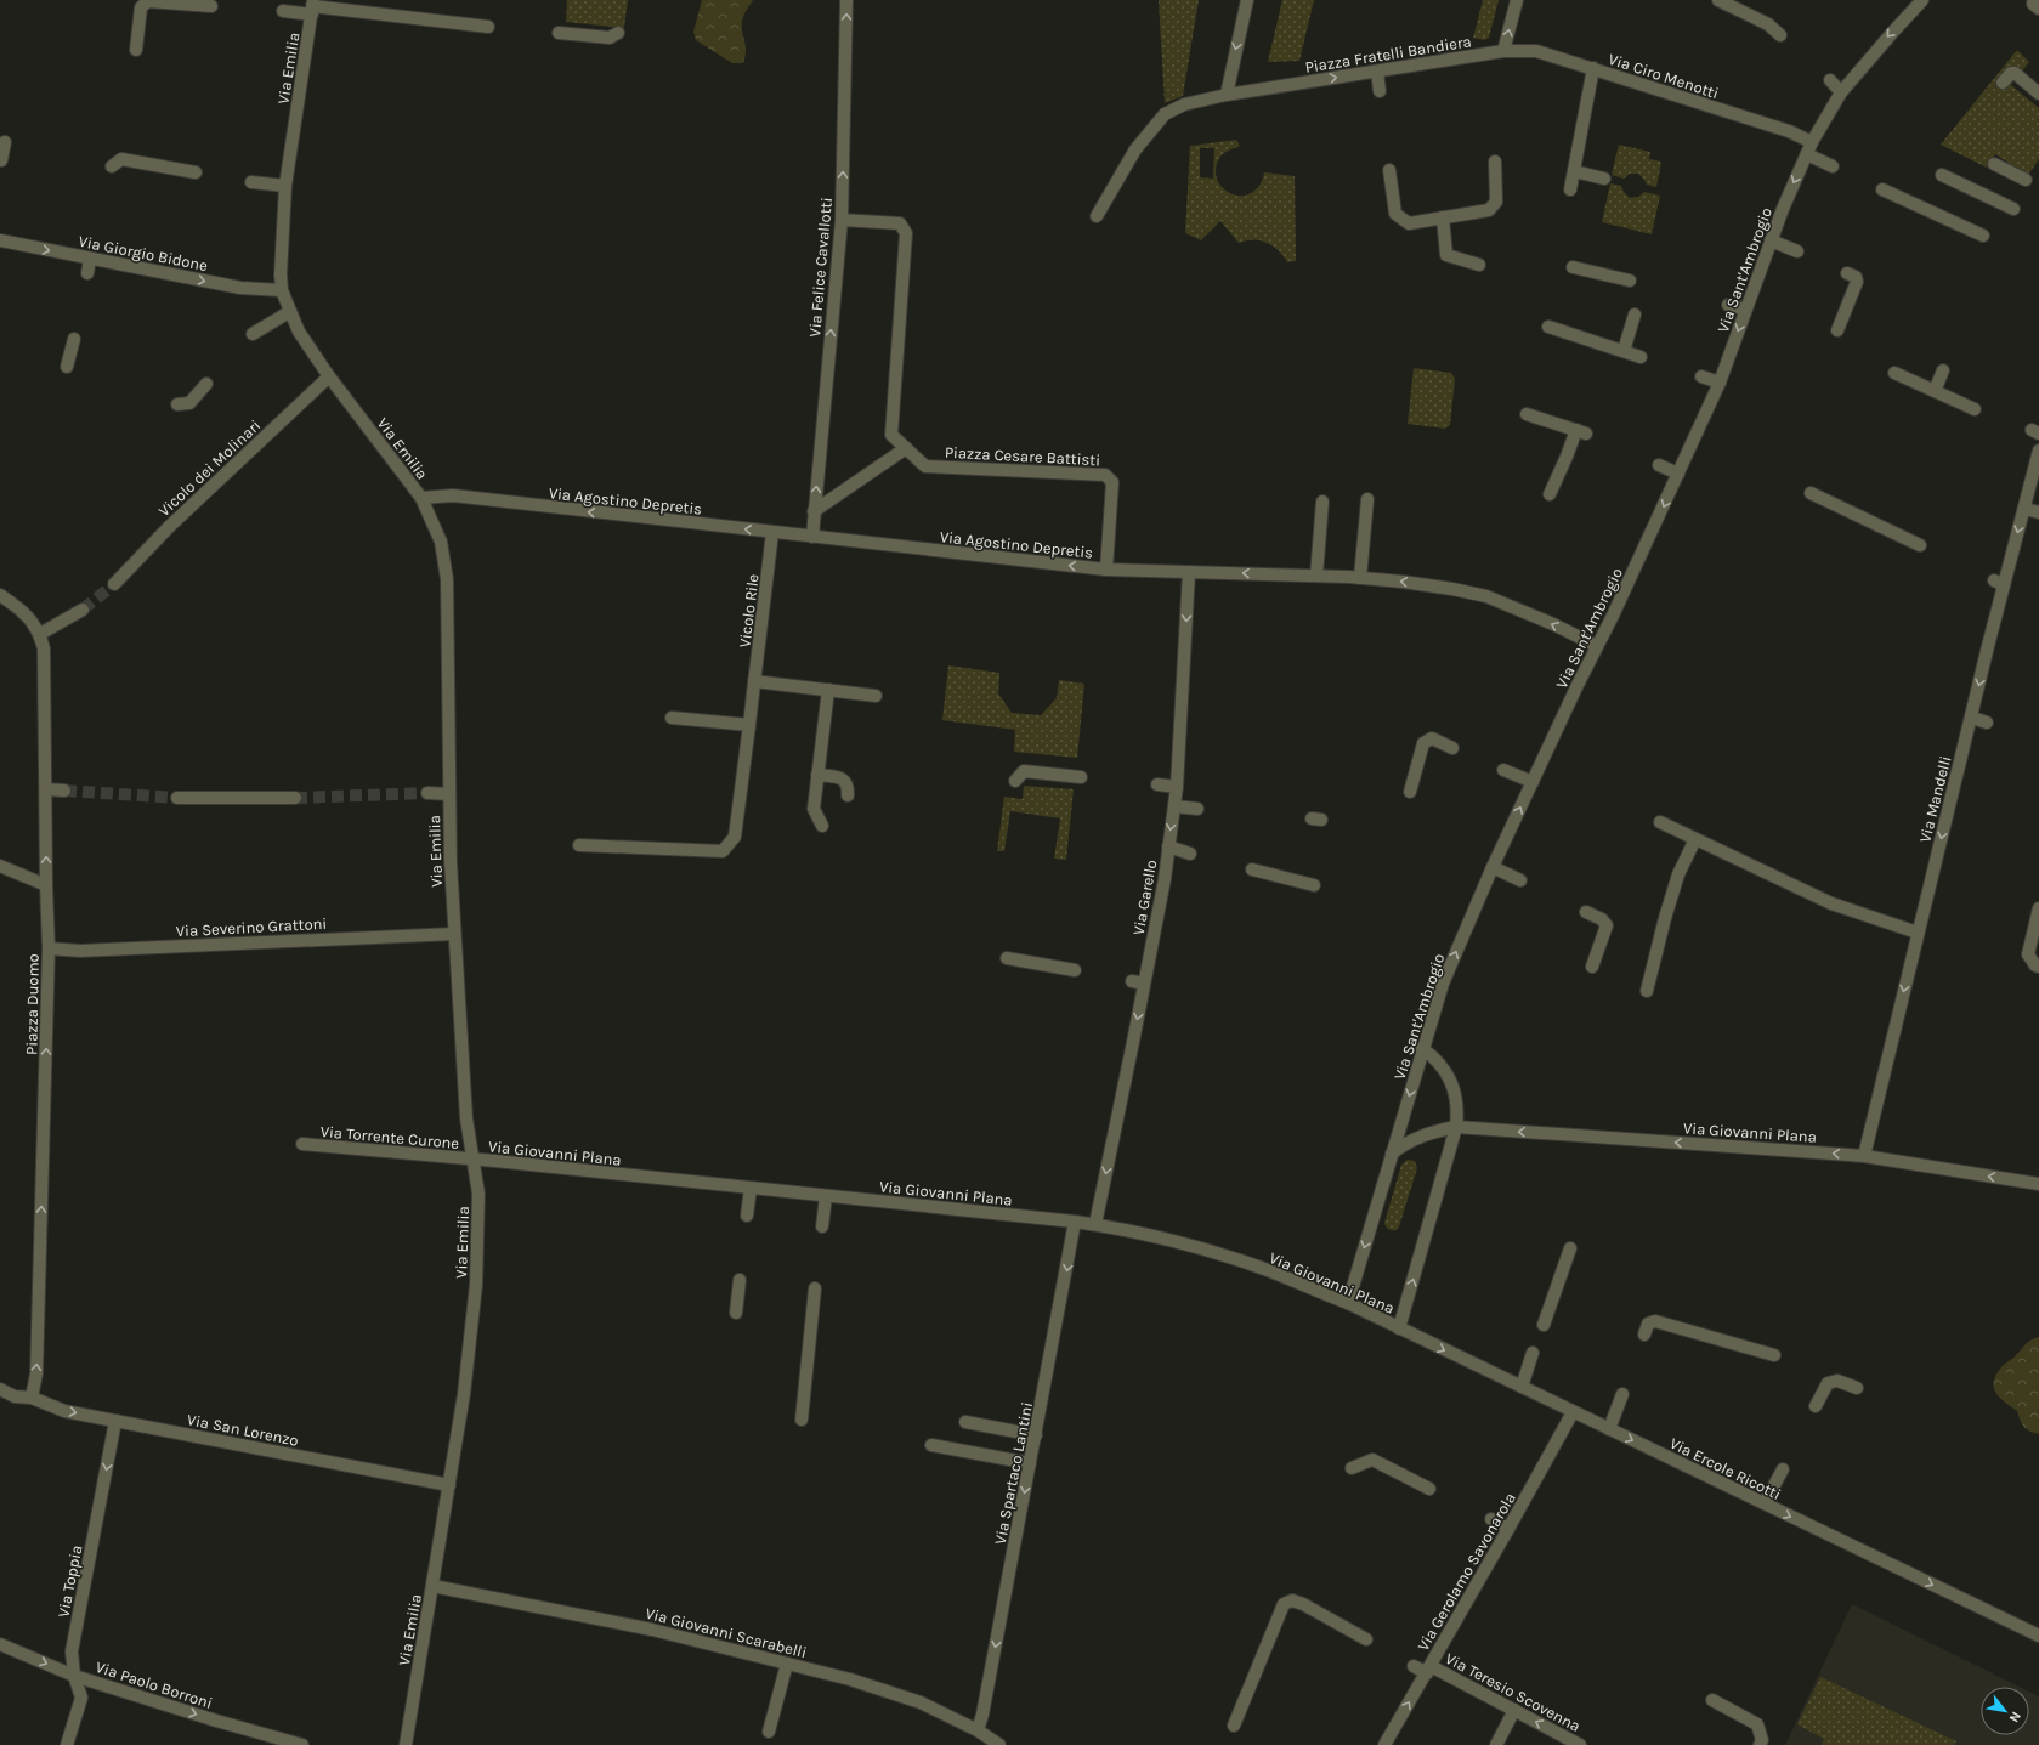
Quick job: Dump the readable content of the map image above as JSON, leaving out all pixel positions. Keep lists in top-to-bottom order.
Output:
{
  "streets": {
    "street": [
      "Piazza Fratelli Bandiera",
      "Via Emilia",
      "Via Ciro Menotti",
      "Via Giorgio Bidone",
      "Via Felice Cavallotti",
      "Via Sant'Ambrogio",
      "Piazza Cesare Battisti",
      "Vicolo dei Molinari",
      "Via Agostino Depretis",
      "Vicolo Rile",
      "Via Mandelli",
      "Via Garello",
      "Via Severino Grattoni",
      "Piazza Duomo",
      "Via Giovanni Plana",
      "Via Torrente Curone",
      "Via San Lorenzo",
      "Via Ercole Ricotti",
      "Via Spartaco Lantini",
      "Via Gerolamo Savonarola",
      "Via Toppia",
      "Via Giovanni Scarabelli",
      "Via Paolo Borroni",
      "Via Teresio Scovenna"
    ]
  },
  "crossings": [
    ["Piazza Fratelli Bandiera", "Via Ciro Menotti"],
    ["Via Emilia", "Via Giorgio Bidone"],
    ["Via Emilia", "Vicolo dei Molinari"],
    ["Via Emilia", "Via Agostino Depretis"],
    ["Via Emilia", "Via Severino Grattoni"],
    ["Via Emilia", "Via Giovanni Plana"],
    ["Via Emilia", "Via Torrente Curone"],
    ["Via Emilia", "Via San Lorenzo"],
    ["Via Emilia", "Via Giovanni Scarabelli"],
    ["Via Ciro Menotti", "Via Sant'Ambrogio"],
    ["Via Felice Cavallotti", "Piazza Cesare Battisti"],
    ["Via Felice Cavallotti", "Via Agostino Depretis"],
    ["Via Sant'Ambrogio", "Via Agostino Depretis"],
    ["Via Sant'Ambrogio", "Via Giovanni Plana"],
    ["Piazza Cesare Battisti", "Via Agostino Depretis"],
    ["Via Agostino Depretis", "Vicolo Rile"],
    ["Via Agostino Depretis", "Via Garello"],
    ["Via Mandelli", "Via Giovanni Plana"],
    ["Via Garello", "Via Giovanni Plana"],
    ["Via Severino Grattoni", "Piazza Duomo"],
    ["Piazza Duomo", "Via San Lorenzo"],
    ["Via Giovanni Plana", "Via Torrente Curone"],
    ["Via Giovanni Plana", "Via Ercole Ricotti"],
    ["Via Giovanni Plana", "Via Spartaco Lantini"],
    ["Via San Lorenzo", "Via Toppia"],
    ["Via Ercole Ricotti", "Via Gerolamo Savonarola"],
    ["Via Spartaco Lantini", "Via Giovanni Scarabelli"],
    ["Via Gerolamo Savonarola", "Via Teresio Scovenna"],
    ["Via Toppia", "Via Paolo Borroni"]
  ],
  "one_way": [
    "Via Felice Cavallotti",
    "Via Agostino Depretis",
    "Via Mandelli",
    "Via Garello",
    "Piazza Duomo",
    "Via Giovanni Plana",
    "Via Ercole Ricotti",
    "Via Spartaco Lantini",
    "Via Toppia",
    "Via Paolo Borroni",
    "Via Teresio Scovenna"
  ],
  "north": "bottom right"
}
